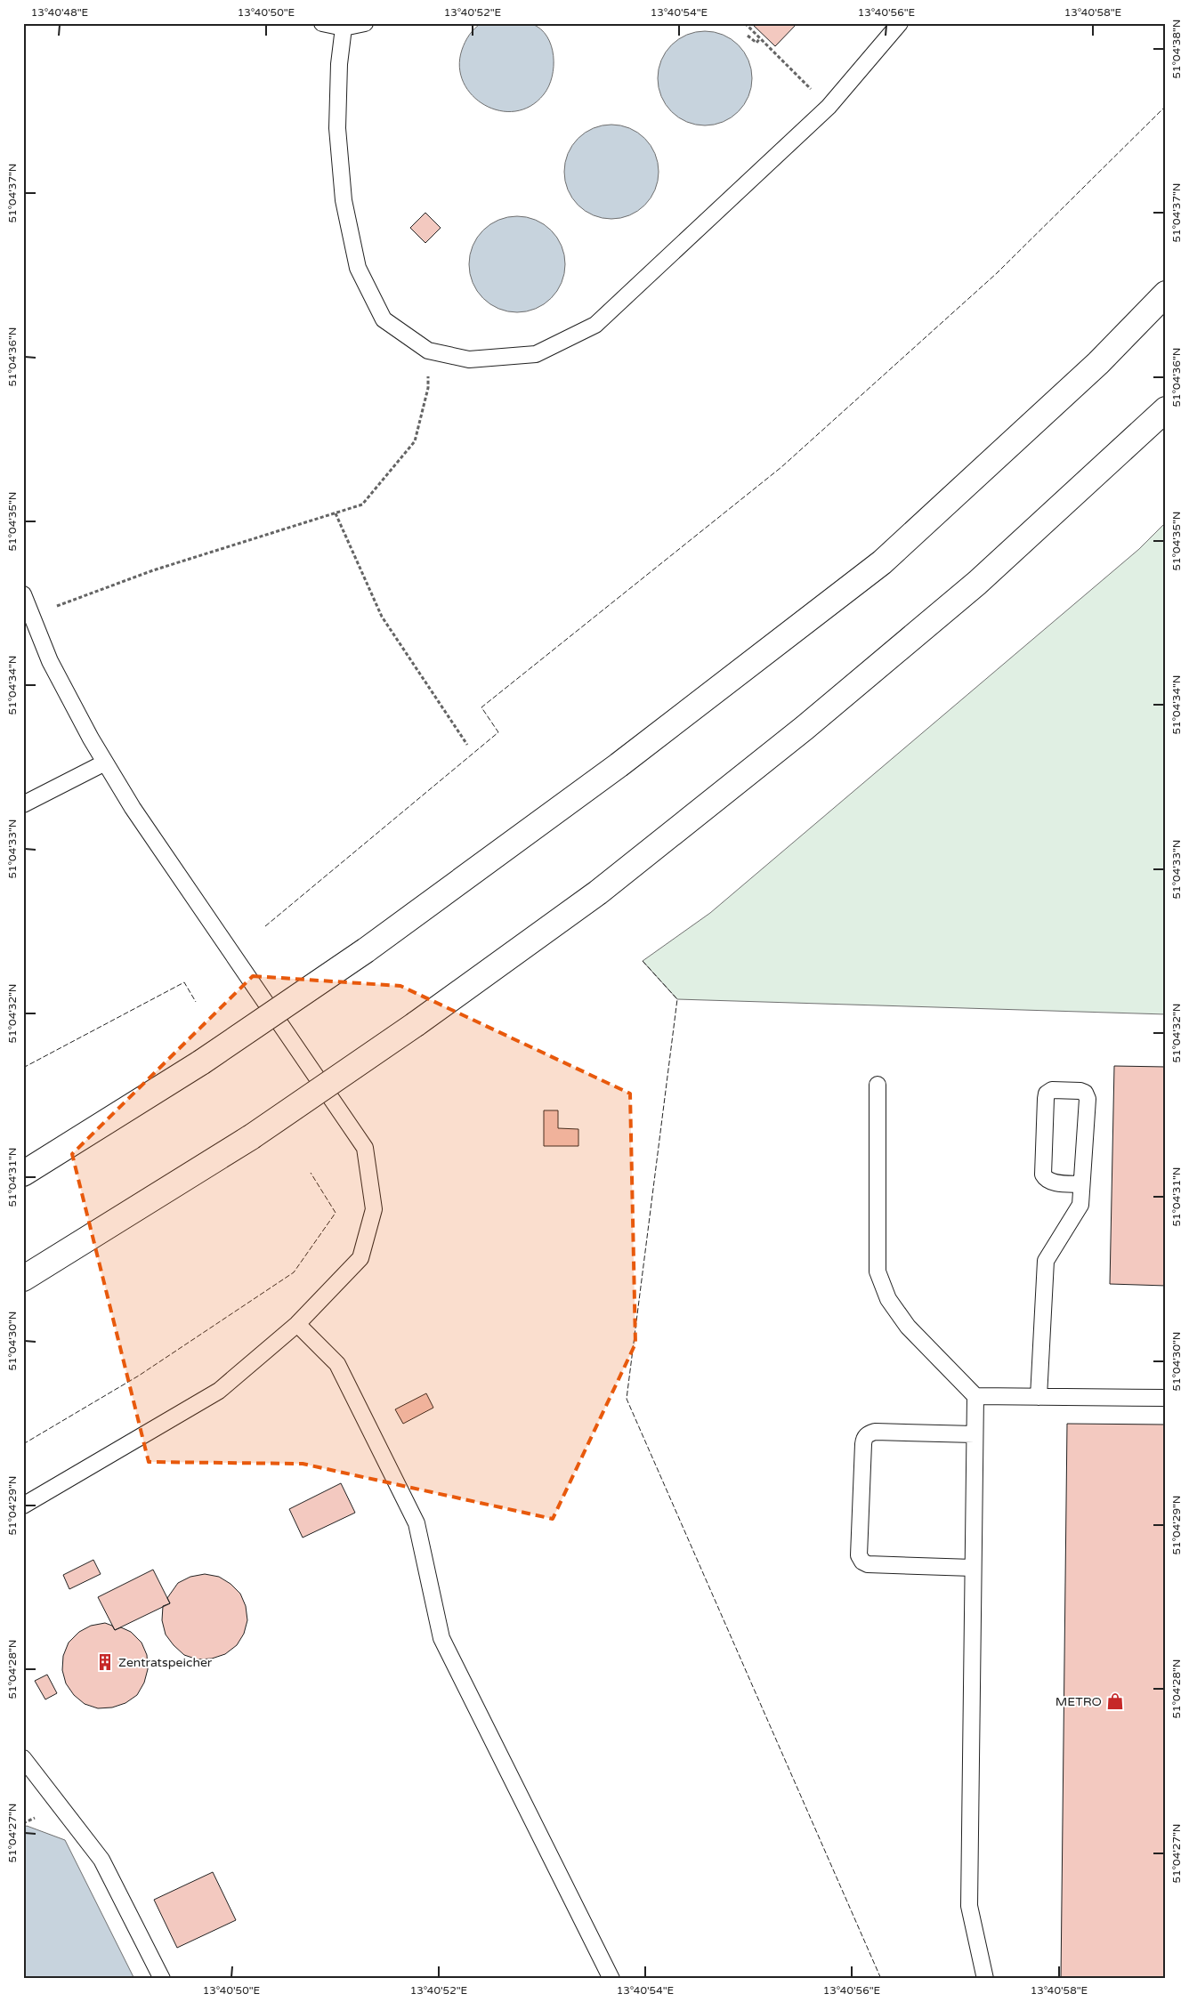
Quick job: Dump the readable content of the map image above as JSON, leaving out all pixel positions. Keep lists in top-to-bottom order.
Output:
{
  "places": {
    "building": ["Zentratspeicher"],
    "shop": ["METRO"]
  },
  "coordinates": [
    "13°40'48\"E",
    "13°40'50\"E",
    "13°40'52\"E",
    "13°40'54\"E",
    "13°40'56\"E",
    "13°40'58\"E",
    "51°04'38\"N",
    "51°04'37\"N",
    "51°04'36\"N",
    "51°04'35\"N",
    "51°04'34\"N",
    "51°04'33\"N",
    "51°04'32\"N",
    "51°04'31\"N",
    "51°04'30\"N",
    "51°04'29\"N",
    "51°04'28\"N",
    "51°04'27\"N"
  ]
}
